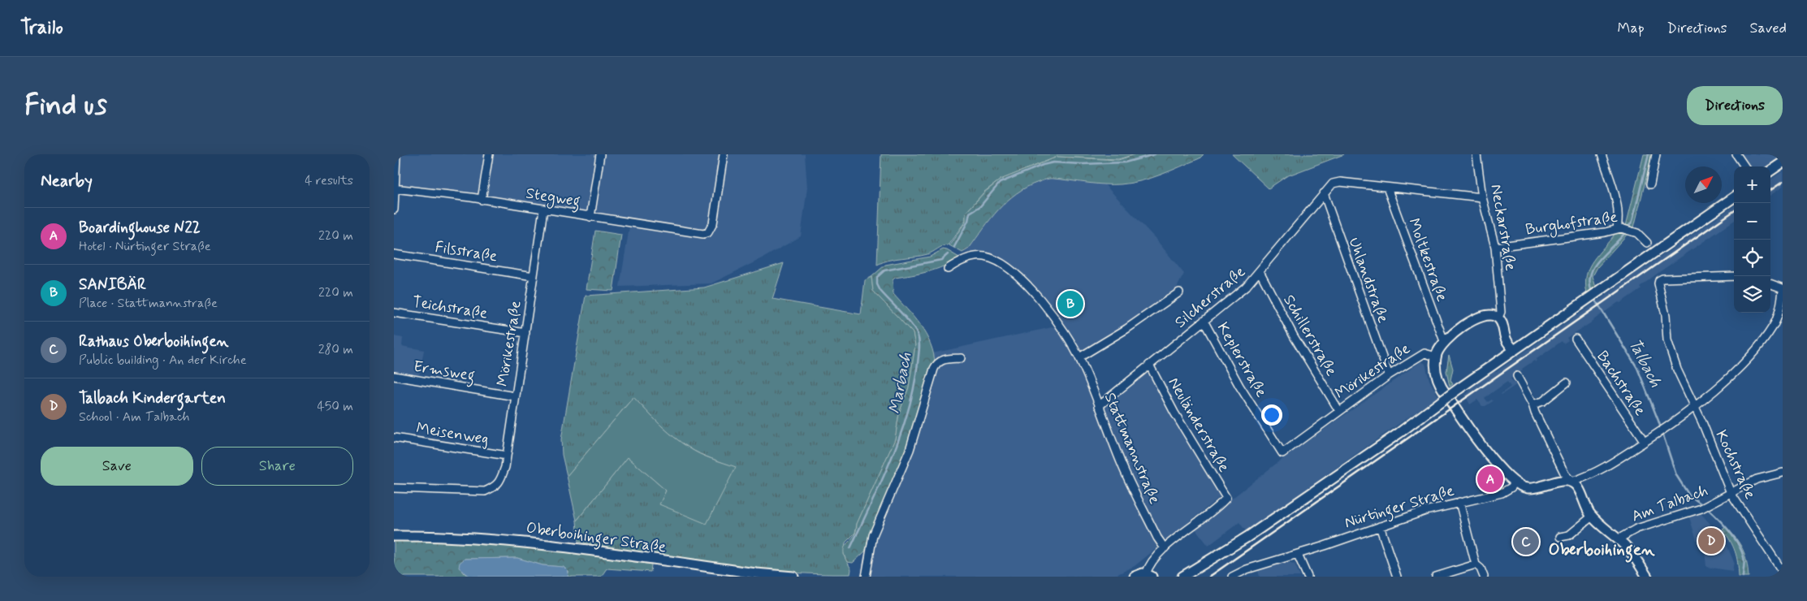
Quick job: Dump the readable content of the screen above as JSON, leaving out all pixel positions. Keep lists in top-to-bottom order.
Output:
{
  "streets": {
    "main road": ["Neckarstraße", "Mörikestraße", "Oberboihinger Straße"],
    "street": [
      "Stegweg",
      "Burghofstraße",
      "Filsstraße",
      "Moltkestraße",
      "Uhlandstraße",
      "Silcherstraße",
      "Teichstraße",
      "Schillerstraße",
      "Keplerstraße",
      "Ermsweg",
      "Bachstraße",
      "Neuländerstraße",
      "Meisenweg",
      "Stattmannstraße",
      "Kochstraße",
      "Am Talbach",
      "Nürtinger Straße"
    ]
  },
  "crossings": [
    ["Stegweg", "Mörikestraße"],
    ["Burghofstraße", "Neckarstraße"],
    ["Neckarstraße", "Silcherstraße"],
    ["Neckarstraße", "Mörikestraße"],
    ["Filsstraße", "Mörikestraße"],
    ["Moltkestraße", "Silcherstraße"],
    ["Moltkestraße", "Mörikestraße"],
    ["Uhlandstraße", "Silcherstraße"],
    ["Uhlandstraße", "Mörikestraße"],
    ["Silcherstraße", "Schillerstraße"],
    ["Silcherstraße", "Keplerstraße"],
    ["Silcherstraße", "Neuländerstraße"],
    ["Silcherstraße", "Stattmannstraße"],
    ["Teichstraße", "Mörikestraße"],
    ["Schillerstraße", "Mörikestraße"],
    ["Mörikestraße", "Keplerstraße"],
    ["Mörikestraße", "Ermsweg"],
    ["Mörikestraße", "Meisenweg"],
    ["Neuländerstraße", "Stattmannstraße"],
    ["Kochstraße", "Am Talbach"]
  ],
  "districts": ["Oberboihingen"],
  "water": ["Talbach", "Marbach"],
  "north": "top right",
  "page": {
    "header": "Trailo",
    "nav": ["Map", "Directions", "Saved"],
    "buttons": [
      "Directions",
      ["Save", "Share"]
    ],
    "title": "Find us",
    "heading": ["Nearby", "4 results"],
    "map_buttons": ["+", "−"],
    "list": [
      {
        "mark": "A",
        "name": "Boardinghouse N22",
        "note": "Hotel · Nürtinger Straße",
        "value": "220 m"
      },
      {
        "mark": "B",
        "name": "SANIBÄR",
        "note": "Place · Stattmannstraße",
        "value": "220 m"
      },
      {
        "mark": "C",
        "name": "Rathaus Oberboihingen",
        "note": "Public building · An der Kirche",
        "value": "280 m"
      },
      {
        "mark": "D",
        "name": "Talbach Kindergarten",
        "note": "School · Am Talbach",
        "value": "450 m"
      }
    ],
    "pins": [
      "B",
      "A",
      "D",
      "C"
    ]
  }
}
